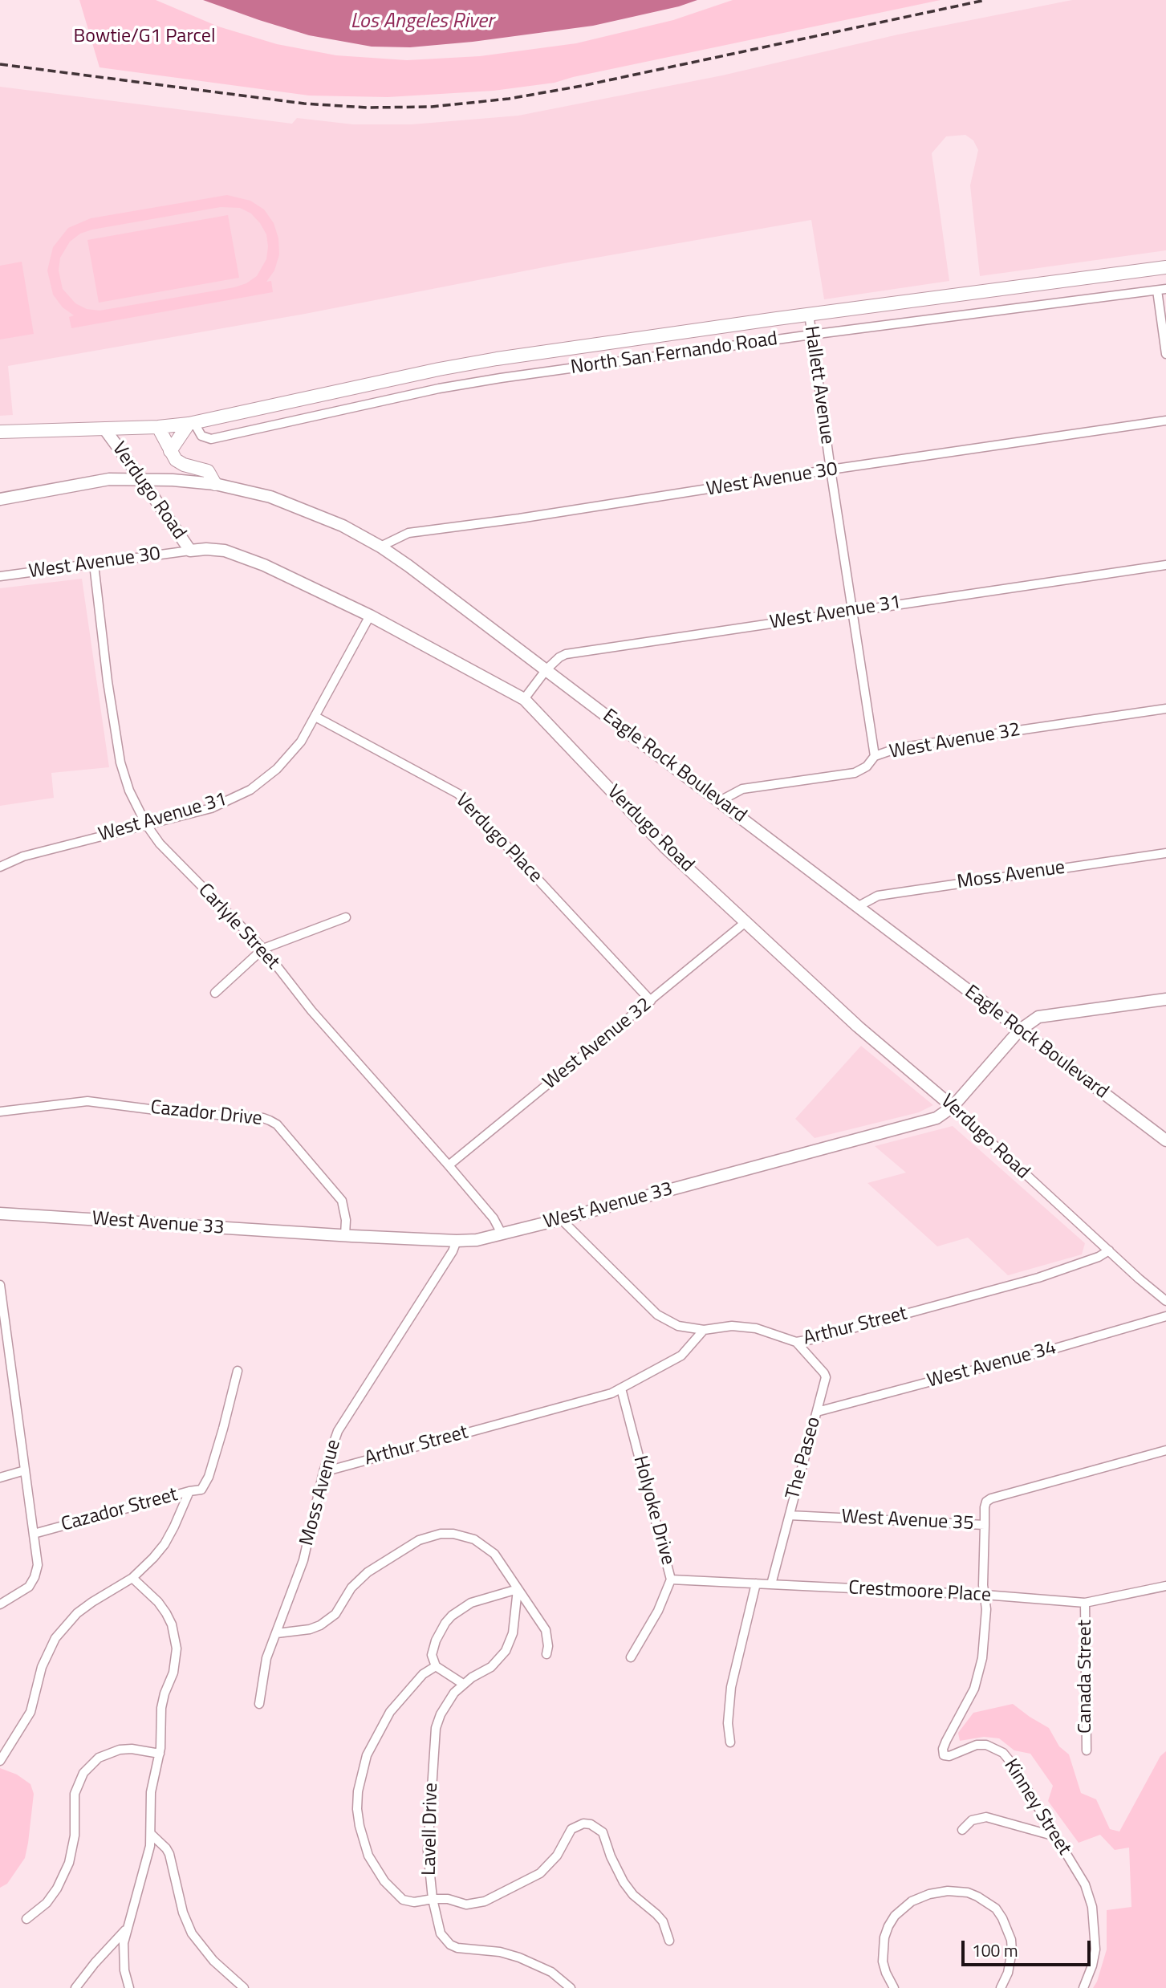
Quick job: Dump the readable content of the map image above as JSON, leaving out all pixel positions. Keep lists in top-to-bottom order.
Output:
{
  "streets": {
    "main road": ["North San Fernando Road"],
    "street": [
      "Hallett Avenue",
      "West Avenue 30",
      "Verdugo Road",
      "West Avenue 31",
      "West Avenue 32",
      "Eagle Rock Boulevard",
      "Verdugo Place",
      "Moss Avenue",
      "Carlyle Street",
      "Cazador Drive",
      "West Avenue 33",
      "Arthur Street",
      "West Avenue 34",
      "The Paseo",
      "Cazador Street",
      "Holyoke Drive",
      "West Avenue 35",
      "Crestmoore Place",
      "Canada Street",
      "Kinney Street",
      "Lavell Drive"
    ]
  },
  "crossings": [
    ["North San Fernando Road", "Hallett Avenue"],
    ["North San Fernando Road", "Verdugo Road"],
    ["Hallett Avenue", "West Avenue 30"],
    ["Hallett Avenue", "West Avenue 31"],
    ["Hallett Avenue", "West Avenue 32"],
    ["West Avenue 30", "Verdugo Road"],
    ["West Avenue 30", "Eagle Rock Boulevard"],
    ["West Avenue 30", "Carlyle Street"],
    ["Verdugo Road", "West Avenue 31"],
    ["Verdugo Road", "West Avenue 32"],
    ["Verdugo Road", "Eagle Rock Boulevard"],
    ["Verdugo Road", "West Avenue 33"],
    ["Verdugo Road", "Arthur Street"],
    ["West Avenue 31", "Eagle Rock Boulevard"],
    ["West Avenue 31", "Verdugo Place"],
    ["West Avenue 31", "Carlyle Street"],
    ["West Avenue 32", "Eagle Rock Boulevard"],
    ["West Avenue 32", "Verdugo Place"],
    ["West Avenue 32", "Carlyle Street"],
    ["Eagle Rock Boulevard", "Moss Avenue"],
    ["Eagle Rock Boulevard", "West Avenue 33"],
    ["Moss Avenue", "West Avenue 33"],
    ["Moss Avenue", "Arthur Street"],
    ["Carlyle Street", "West Avenue 33"],
    ["Cazador Drive", "West Avenue 33"],
    ["Arthur Street", "The Paseo"],
    ["Arthur Street", "Holyoke Drive"],
    ["West Avenue 34", "The Paseo"],
    ["The Paseo", "West Avenue 35"],
    ["The Paseo", "Crestmoore Place"],
    ["Holyoke Drive", "Crestmoore Place"],
    ["West Avenue 35", "Kinney Street"],
    ["Crestmoore Place", "Canada Street"],
    ["Crestmoore Place", "Kinney Street"]
  ],
  "water": ["Los Angeles River"],
  "parks": ["Bowtie/G1 Parcel"],
  "scale_bar": "100 m"
}
